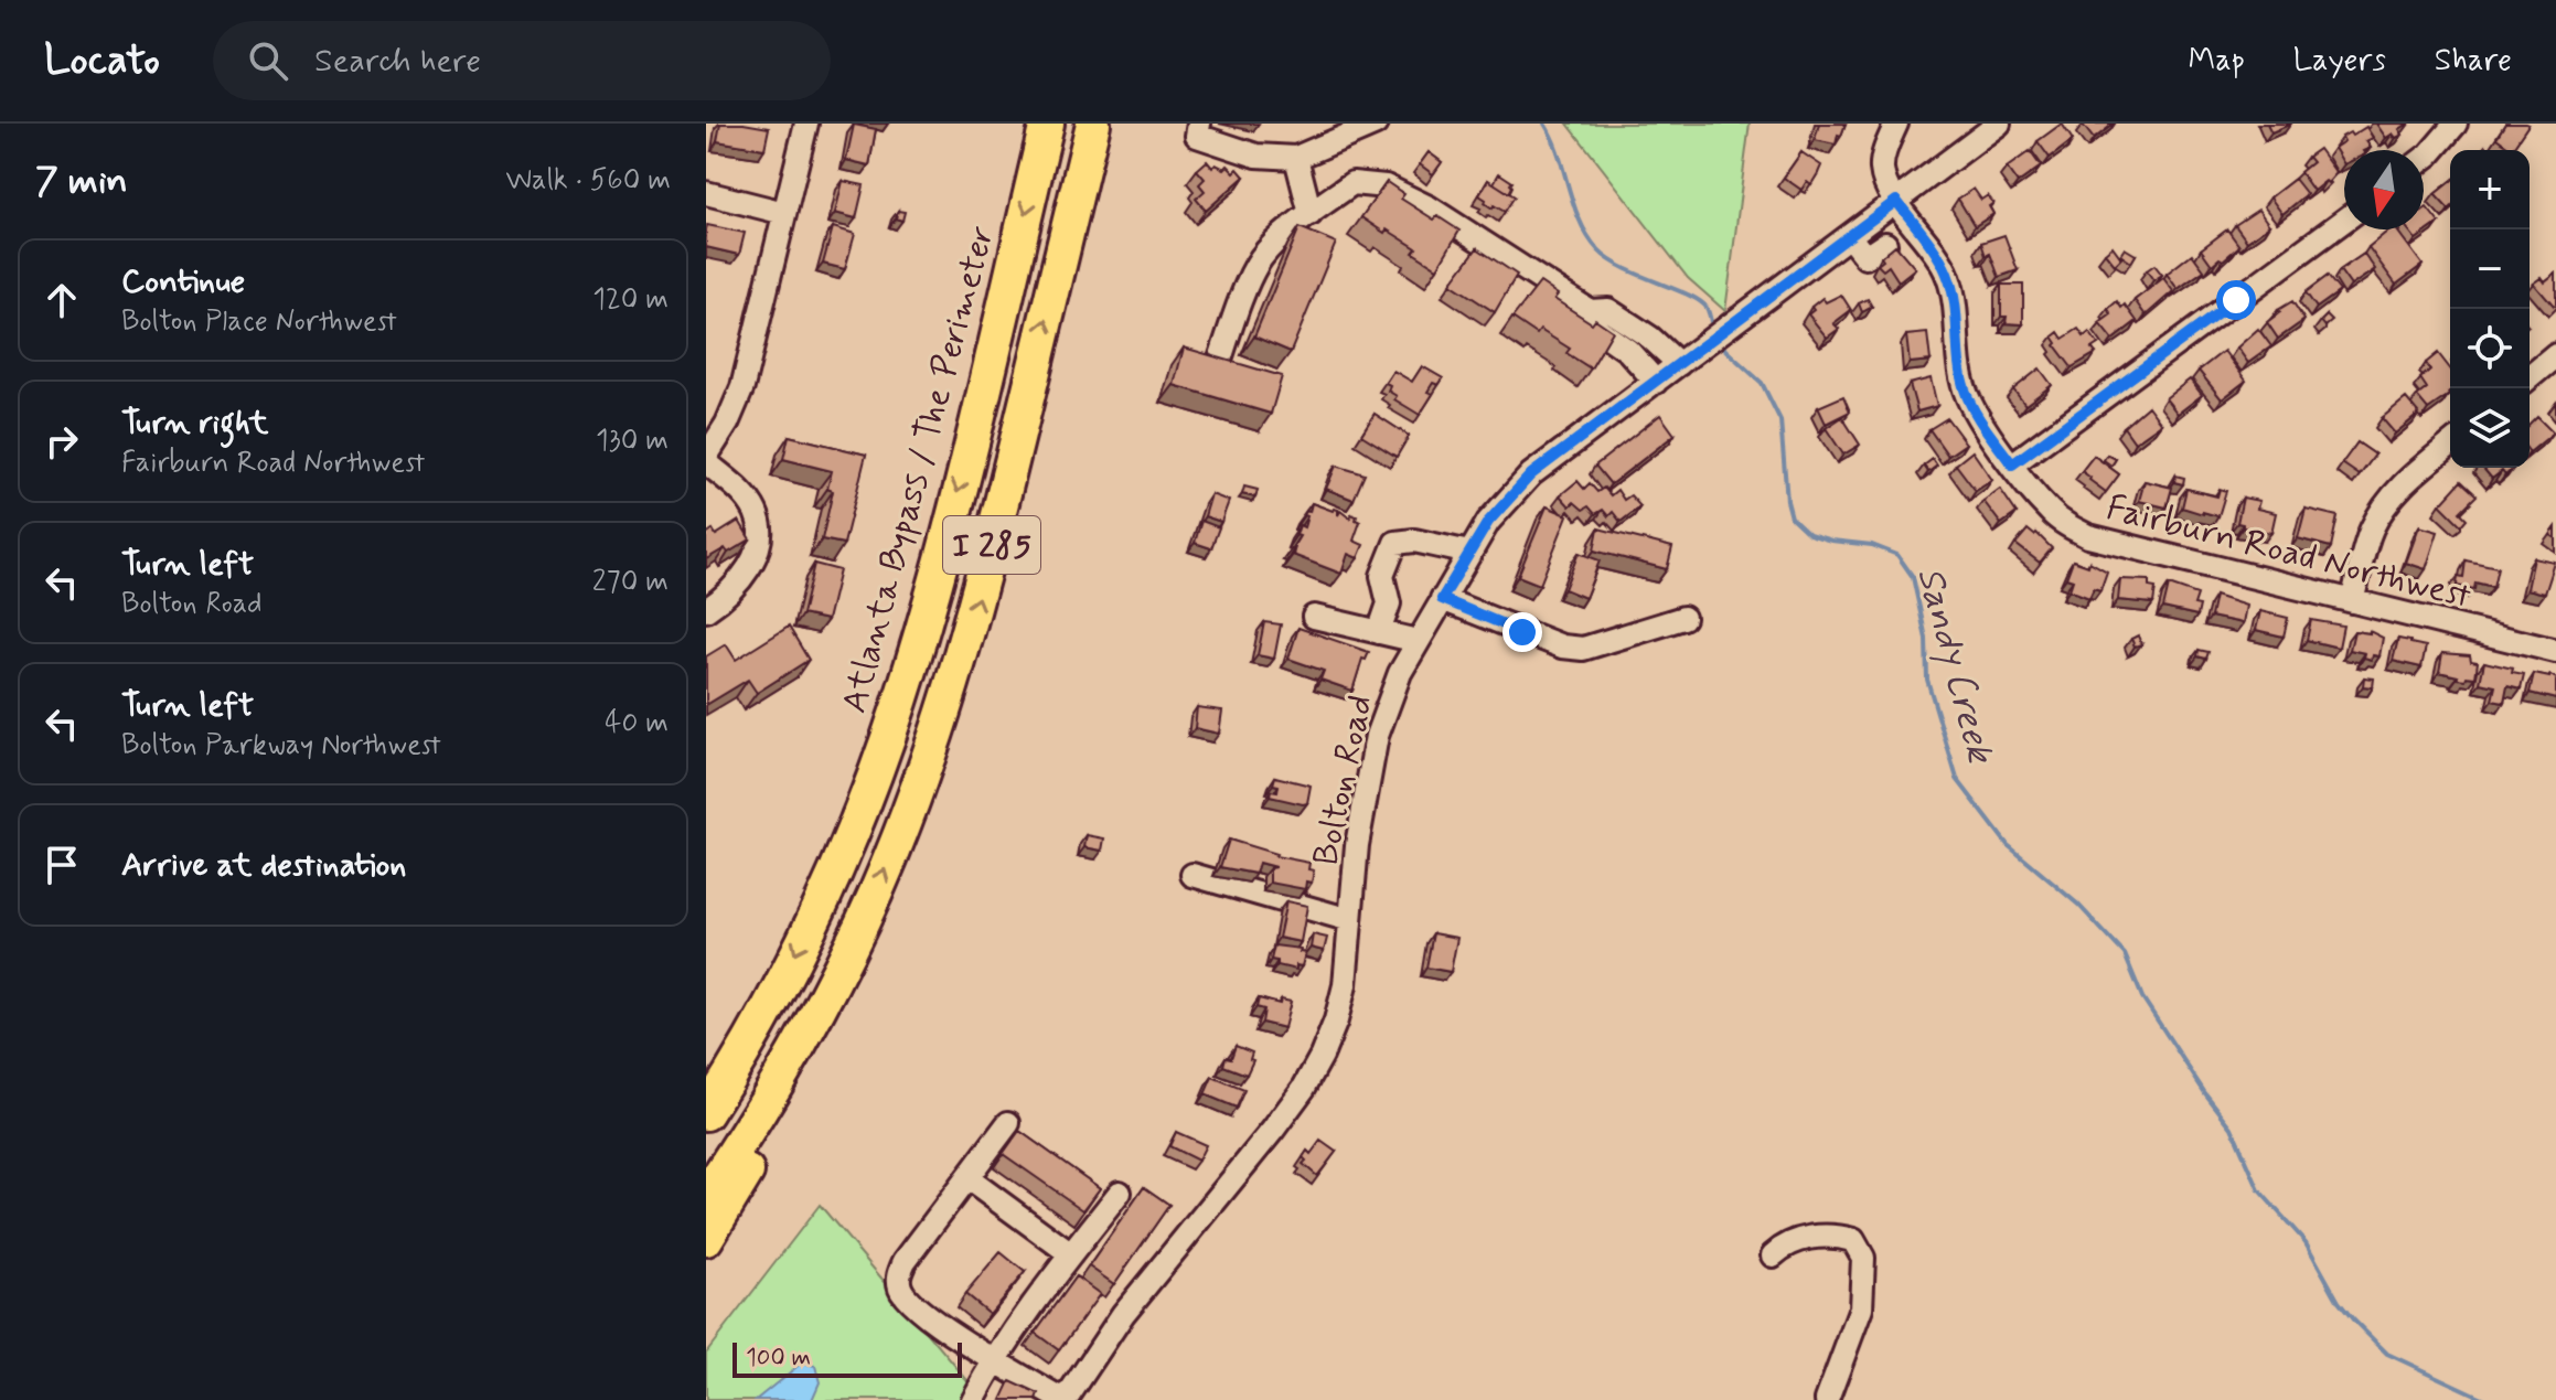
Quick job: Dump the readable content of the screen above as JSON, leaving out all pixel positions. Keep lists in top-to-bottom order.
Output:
{
  "streets": {
    "highway": ["Atlanta Bypass / The Perimeter", "I 285"],
    "street": ["Fairburn Road Northwest", "Bolton Road"]
  },
  "crossings": [
    ["Fairburn Road Northwest", "Bolton Road"]
  ],
  "water": ["Sandy Creek"],
  "scale_bar": "100 m",
  "north": "bottom",
  "page": {
    "header": "Locato",
    "search": "Search here",
    "nav": ["Map", "Layers", "Share"],
    "heading": ["7 min", "Walk · 560 m"],
    "map_buttons": ["+", "−"],
    "list": [
      ["Continue", "Bolton Place Northwest", "120 m"],
      ["Turn right", "Fairburn Road Northwest", "130 m"],
      ["Turn left", "Bolton Road", "270 m"],
      ["Turn left", "Bolton Parkway Northwest", "40 m"],
      "Arrive at destination"
    ],
    "scale": "100 m"
  }
}
